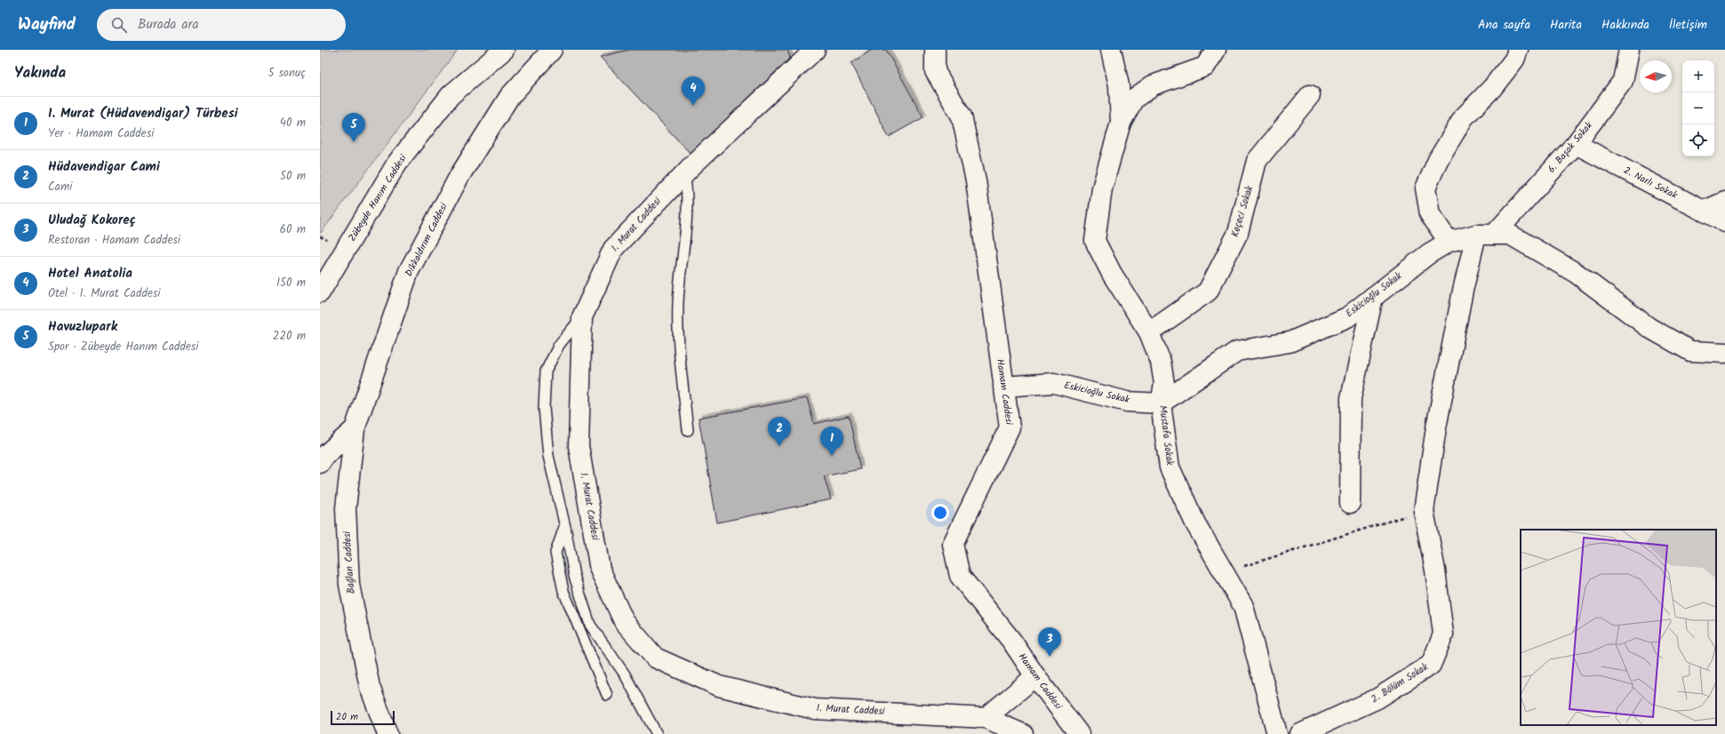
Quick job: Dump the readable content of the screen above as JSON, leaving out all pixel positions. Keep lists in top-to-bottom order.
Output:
{
  "streets": {
    "street": [
      "6. Başak Sokak",
      "2. Narlı Sokak",
      "Zübeyde Hanım Caddesi",
      "Keçeci Sokak",
      "1. Murat Caddesi",
      "Dikkaldırım Caddesi",
      "Eskicioğlu Sokak",
      "Hamam Caddesi",
      "Mustafa Sokak",
      "Bağlan Caddesi",
      "2. Bölüm Sokak"
    ]
  },
  "crossings": [
    ["6. Başak Sokak", "2. Narlı Sokak"],
    ["6. Başak Sokak", "Eskicioğlu Sokak"],
    ["6. Başak Sokak", "2. Bölüm Sokak"],
    ["Keçeci Sokak", "Mustafa Sokak"],
    ["Dikkaldırım Caddesi", "Bağlan Caddesi"],
    ["Eskicioğlu Sokak", "Hamam Caddesi"],
    ["Eskicioğlu Sokak", "Mustafa Sokak"],
    ["Eskicioğlu Sokak", "2. Bölüm Sokak"]
  ],
  "scale_bar": "20 m",
  "north": "left",
  "page": {
    "header": "Wayfind",
    "search": "Burada ara",
    "nav": [
      "Ana sayfa",
      "Harita",
      "Hakkında",
      "İletişim"
    ],
    "heading": ["Yakında", "5 sonuç"],
    "map_buttons": ["+", "−"],
    "pins": [
      "4",
      "5",
      "2",
      "1",
      "3"
    ],
    "list": [
      {
        "mark": "1",
        "name": "I. Murat (Hüdavendigar) Türbesi",
        "note": "Yer · Hamam Caddesi",
        "value": "40 m"
      },
      {
        "mark": "2",
        "name": "Hüdavendigar Cami",
        "note": "Cami",
        "value": "50 m"
      },
      {
        "mark": "3",
        "name": "Uludağ Kokoreç",
        "note": "Restoran · Hamam Caddesi",
        "value": "60 m"
      },
      {
        "mark": "4",
        "name": "Hotel Anatolia",
        "note": "Otel · 1. Murat Caddesi",
        "value": "150 m"
      },
      {
        "mark": "5",
        "name": "Havuzlupark",
        "note": "Spor · Zübeyde Hanım Caddesi",
        "value": "220 m"
      }
    ],
    "scale": "20 m"
  }
}
